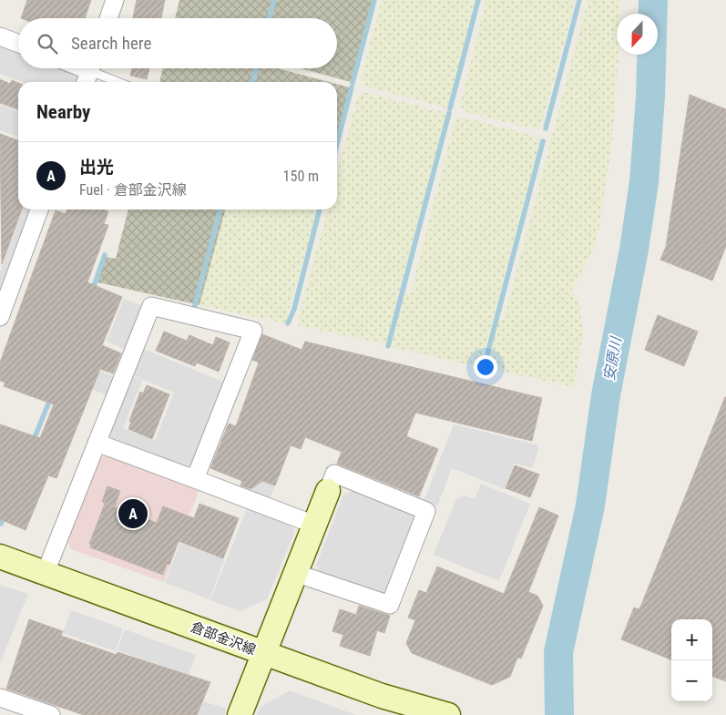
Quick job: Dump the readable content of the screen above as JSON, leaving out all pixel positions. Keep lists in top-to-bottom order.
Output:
{
  "streets": {
    "main road": ["倉部金沢線"]
  },
  "water": ["安原川"],
  "north": "bottom",
  "page": {
    "search": "Search here",
    "heading": "Nearby",
    "list": [
      {
        "mark": "A",
        "name": "出光",
        "note": "Fuel · 倉部金沢線",
        "value": "150 m"
      }
    ],
    "pins": "A",
    "map_buttons": ["+", "−"]
  }
}
